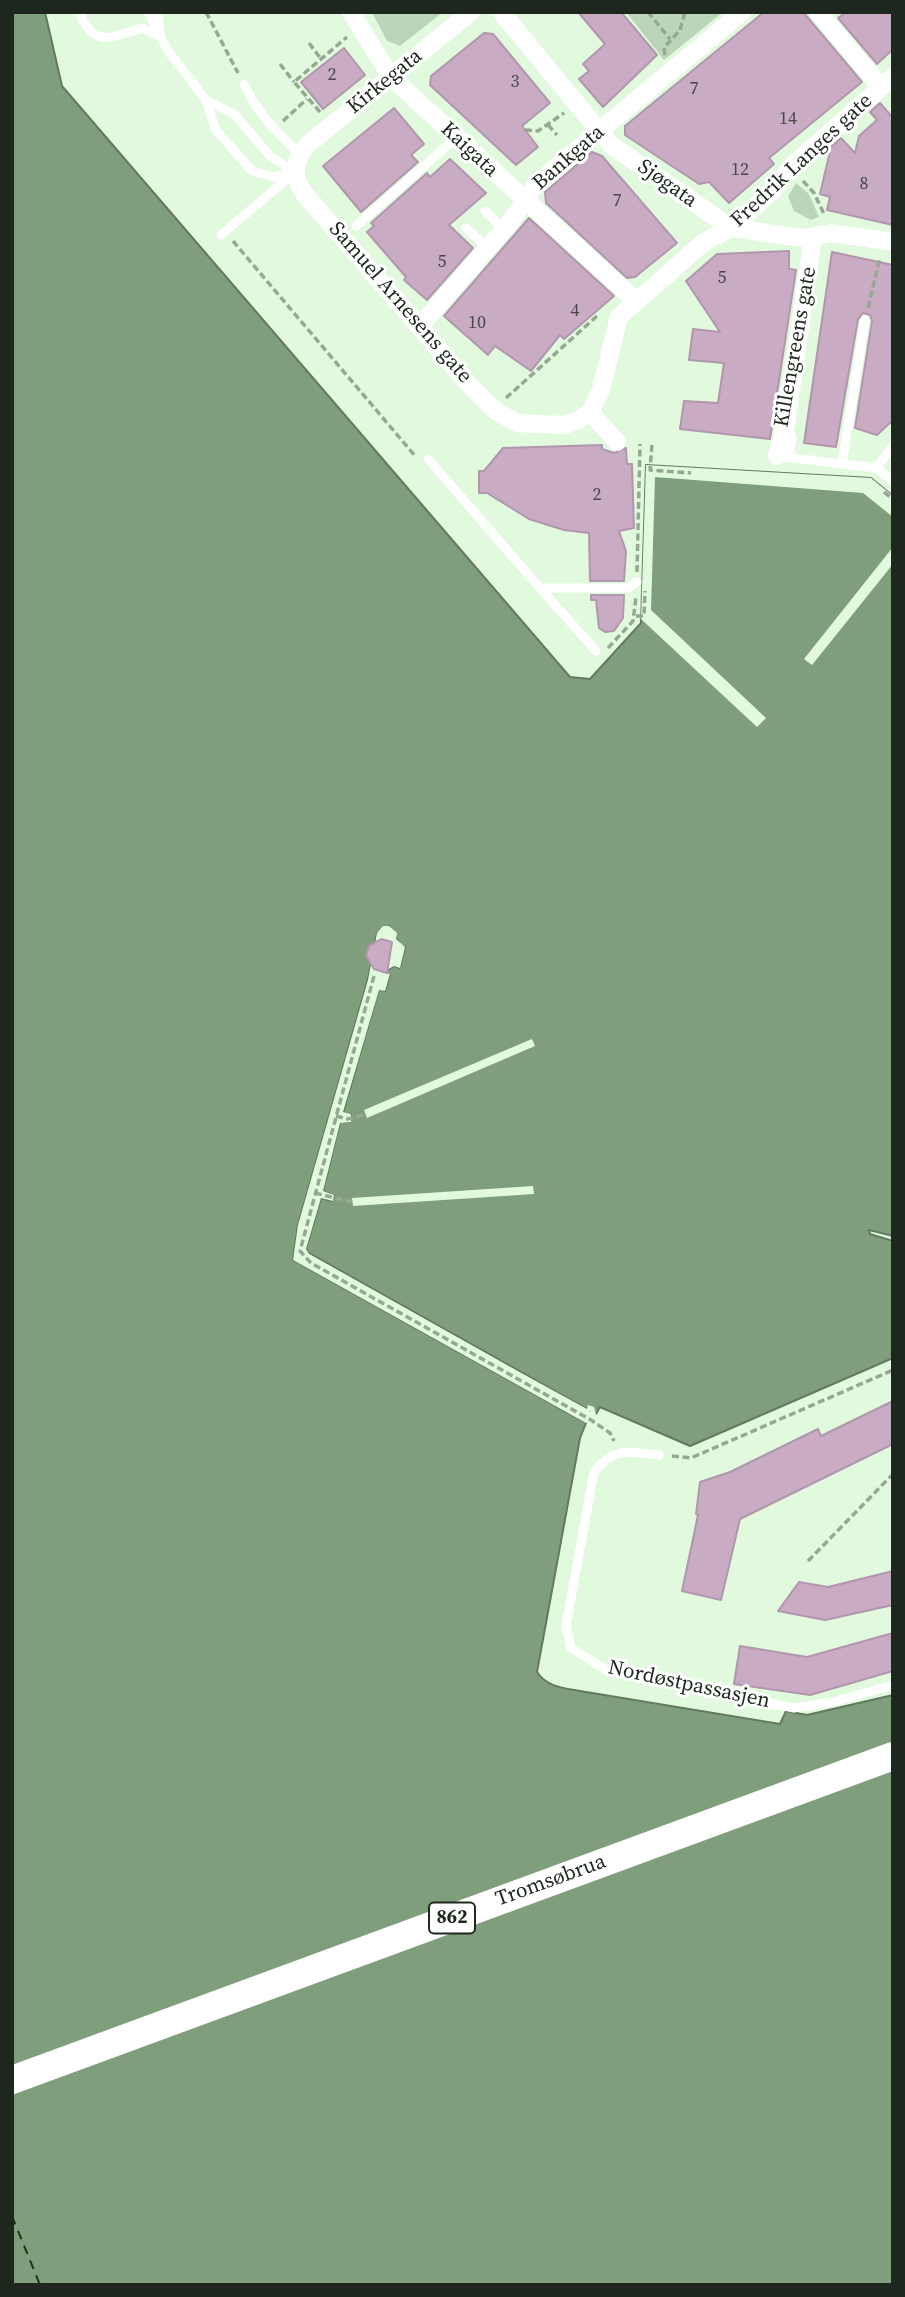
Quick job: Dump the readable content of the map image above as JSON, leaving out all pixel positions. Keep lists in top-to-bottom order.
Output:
{
  "streets": {
    "main road": ["Tromsøbrua", "862"],
    "street": [
      "Kirkegata",
      "Kaigata",
      "Bankgata",
      "Fredrik Langes gate",
      "Sjøgata",
      "Samuel Arnesens gate",
      "Killengreens gate"
    ],
    "lane": ["Nordøstpassasjen"]
  },
  "crossings": [
    ["Kirkegata", "Kaigata"],
    ["Kaigata", "Bankgata"],
    ["Kaigata", "Fredrik Langes gate"],
    ["Bankgata", "Sjøgata"],
    ["Bankgata", "Samuel Arnesens gate"],
    ["Fredrik Langes gate", "Sjøgata"],
    ["Fredrik Langes gate", "Samuel Arnesens gate"],
    ["Sjøgata", "Killengreens gate"]
  ],
  "house_numbers": [
    "2",
    "3",
    "7",
    "14",
    "12",
    "8",
    "7",
    "5",
    "5",
    "4",
    "10",
    "2"
  ]
}
